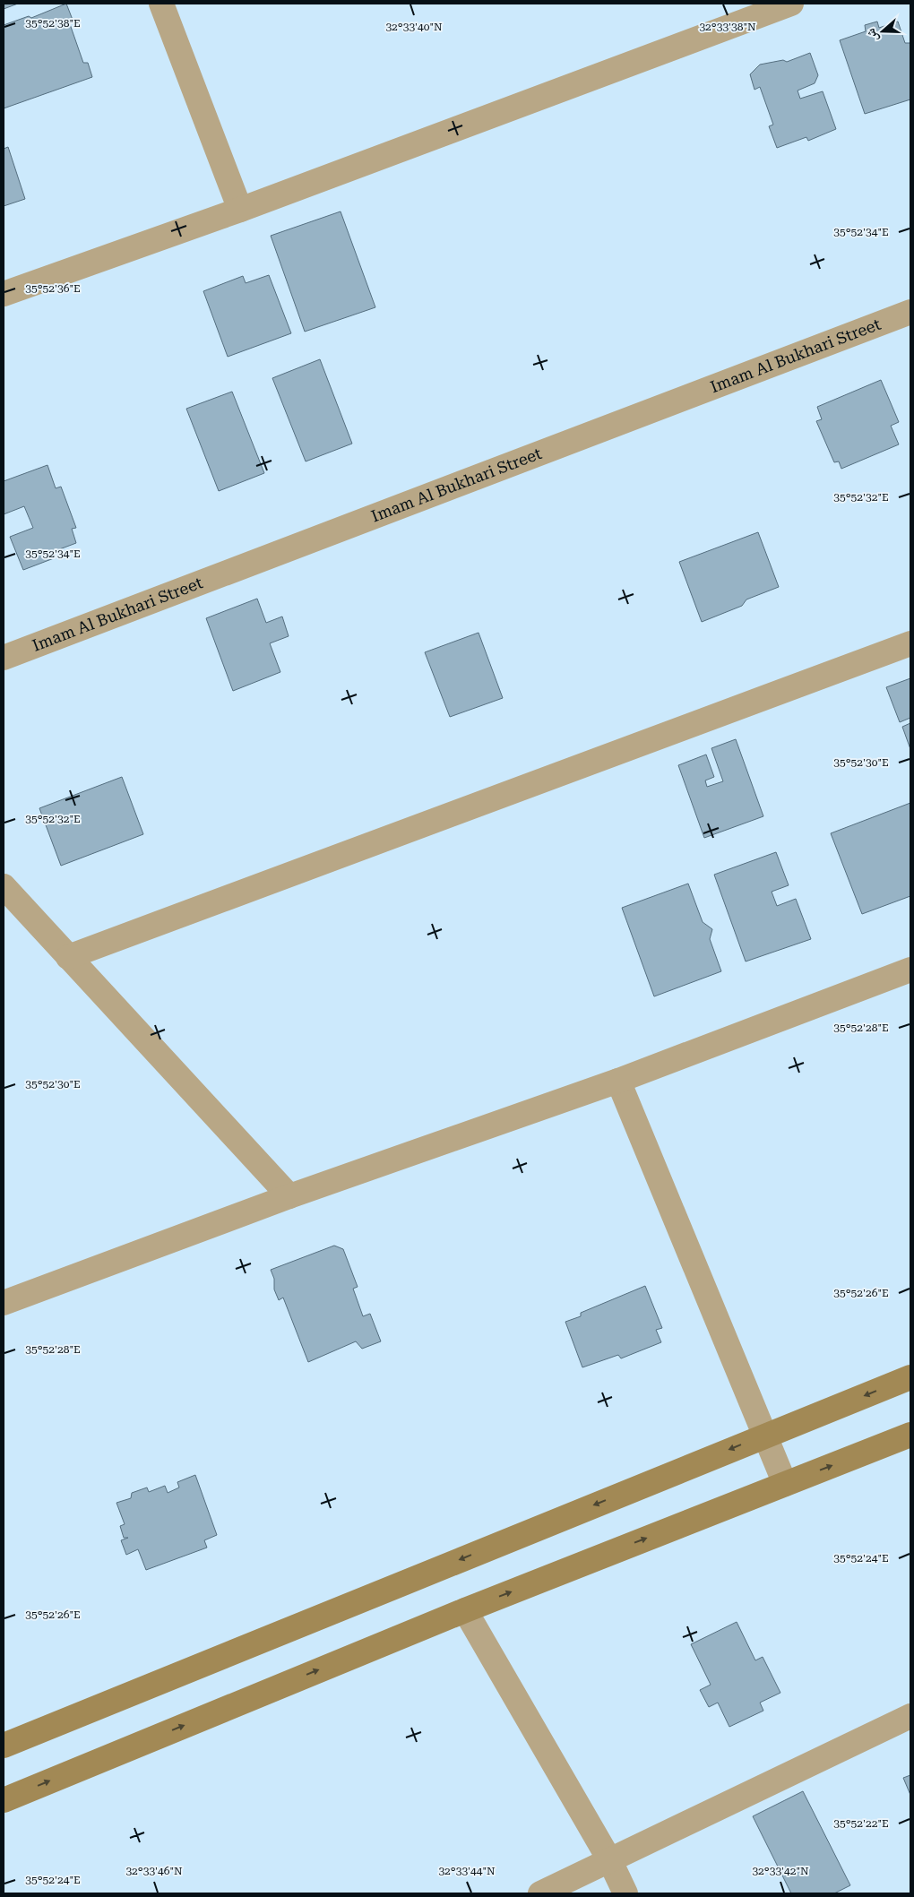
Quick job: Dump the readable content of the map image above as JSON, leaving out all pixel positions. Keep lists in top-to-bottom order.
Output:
{
  "streets": {
    "street": ["Imam Al Bukhari Street"]
  },
  "north": "left",
  "coordinates": [
    "35°52'38\"E",
    "32°33'40\"N",
    "32°33'38\"N",
    "35°52'34\"E",
    "35°52'36\"E",
    "35°52'32\"E",
    "35°52'30\"E",
    "35°52'28\"E",
    "35°52'26\"E",
    "35°52'24\"E",
    "35°52'22\"E",
    "32°33'46\"N",
    "32°33'44\"N",
    "32°33'42\"N"
  ]
}
